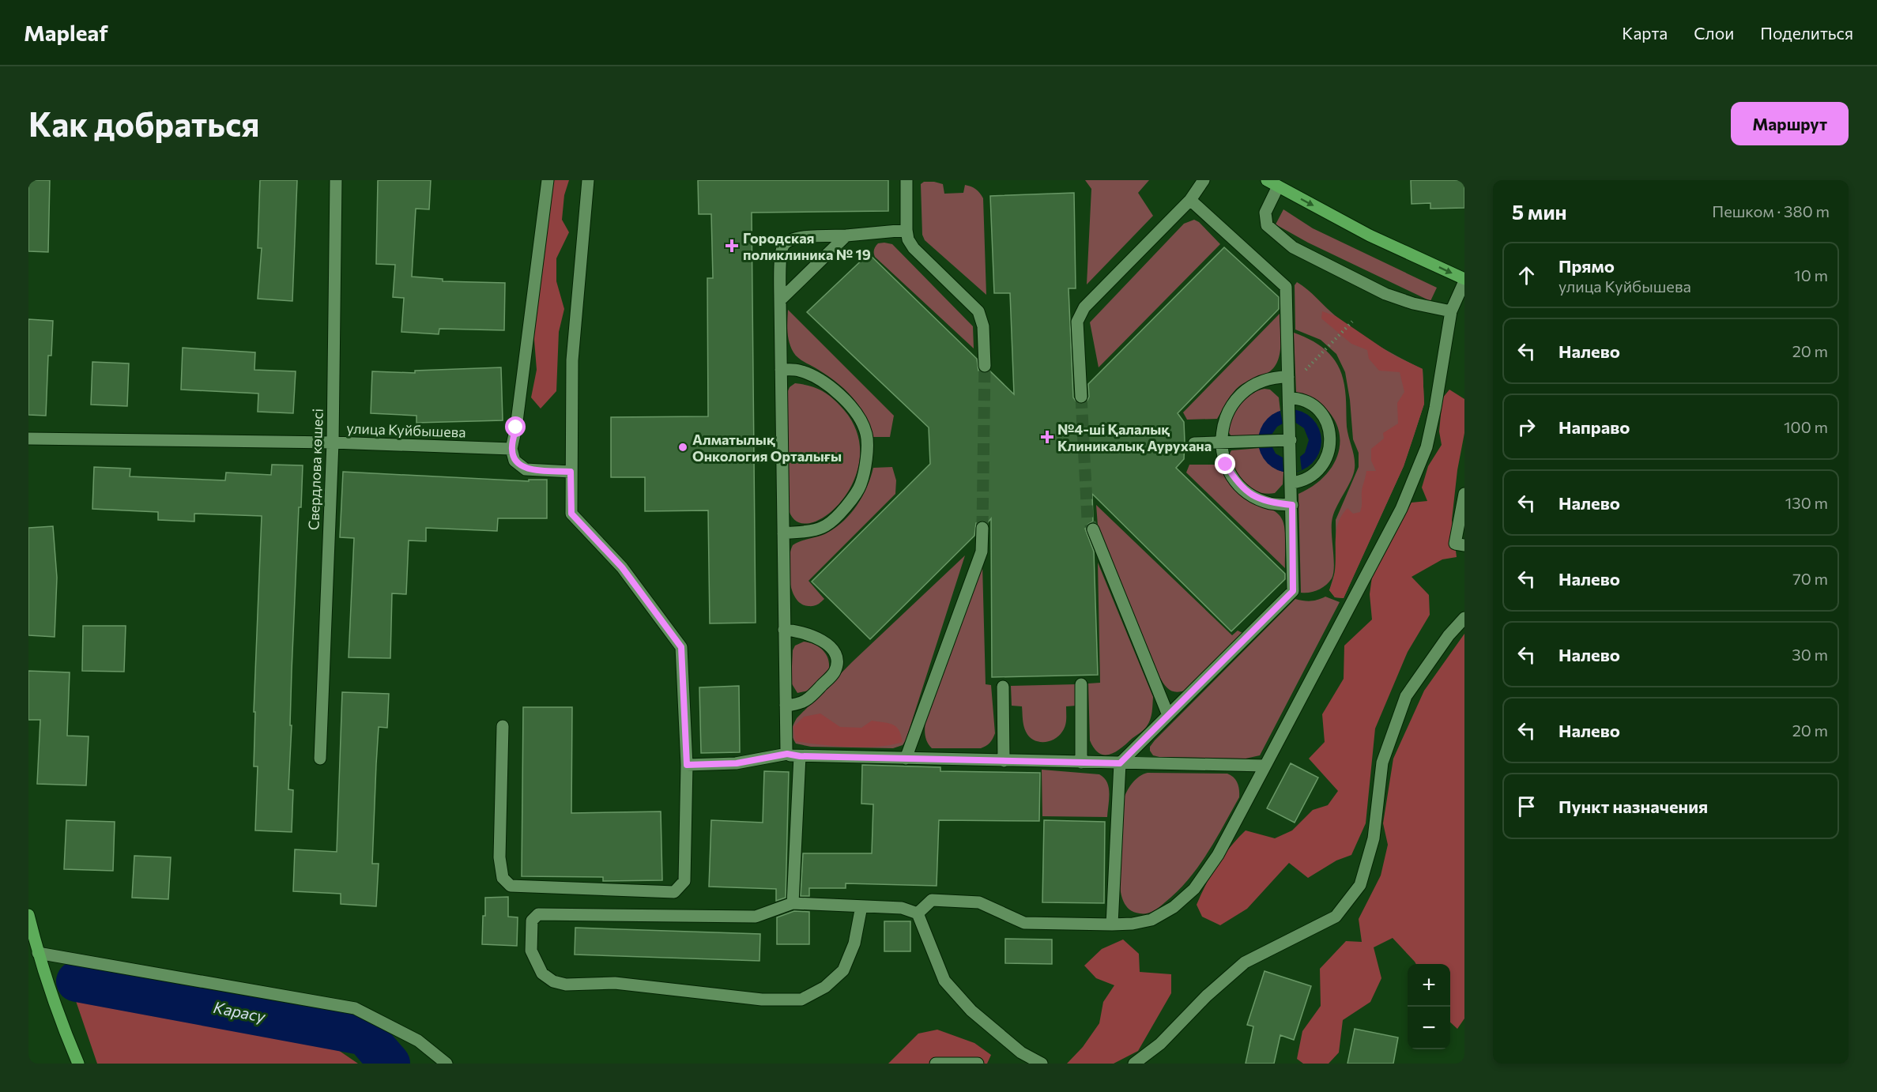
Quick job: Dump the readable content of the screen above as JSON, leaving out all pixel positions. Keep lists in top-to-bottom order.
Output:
{
  "streets": {
    "street": ["улица Куйбышева", "Свердлова көшесі"]
  },
  "crossings": [
    ["улица Куйбышева", "Свердлова көшесі"]
  ],
  "water": ["Карасу"],
  "places": {
    "health": ["Городская поликлиника № 19", "№4-ші Қалалық Клиникалық Аурухана"],
    "other": ["Алматылық Онкология Орталығы"]
  },
  "page": {
    "header": "Mapleaf",
    "nav": ["Карта", "Слои", "Поделиться"],
    "buttons": "Маршрут",
    "title": "Как добраться",
    "heading": ["5 мин", "Пешком · 380 m"],
    "list": [
      ["Прямо", "улица Куйбышева", "10 m"],
      ["Налево", "20 m"],
      ["Направо", "100 m"],
      ["Налево", "130 m"],
      ["Налево", "70 m"],
      ["Налево", "30 m"],
      ["Налево", "20 m"],
      "Пункт назначения"
    ],
    "map_buttons": ["+", "−"]
  }
}
